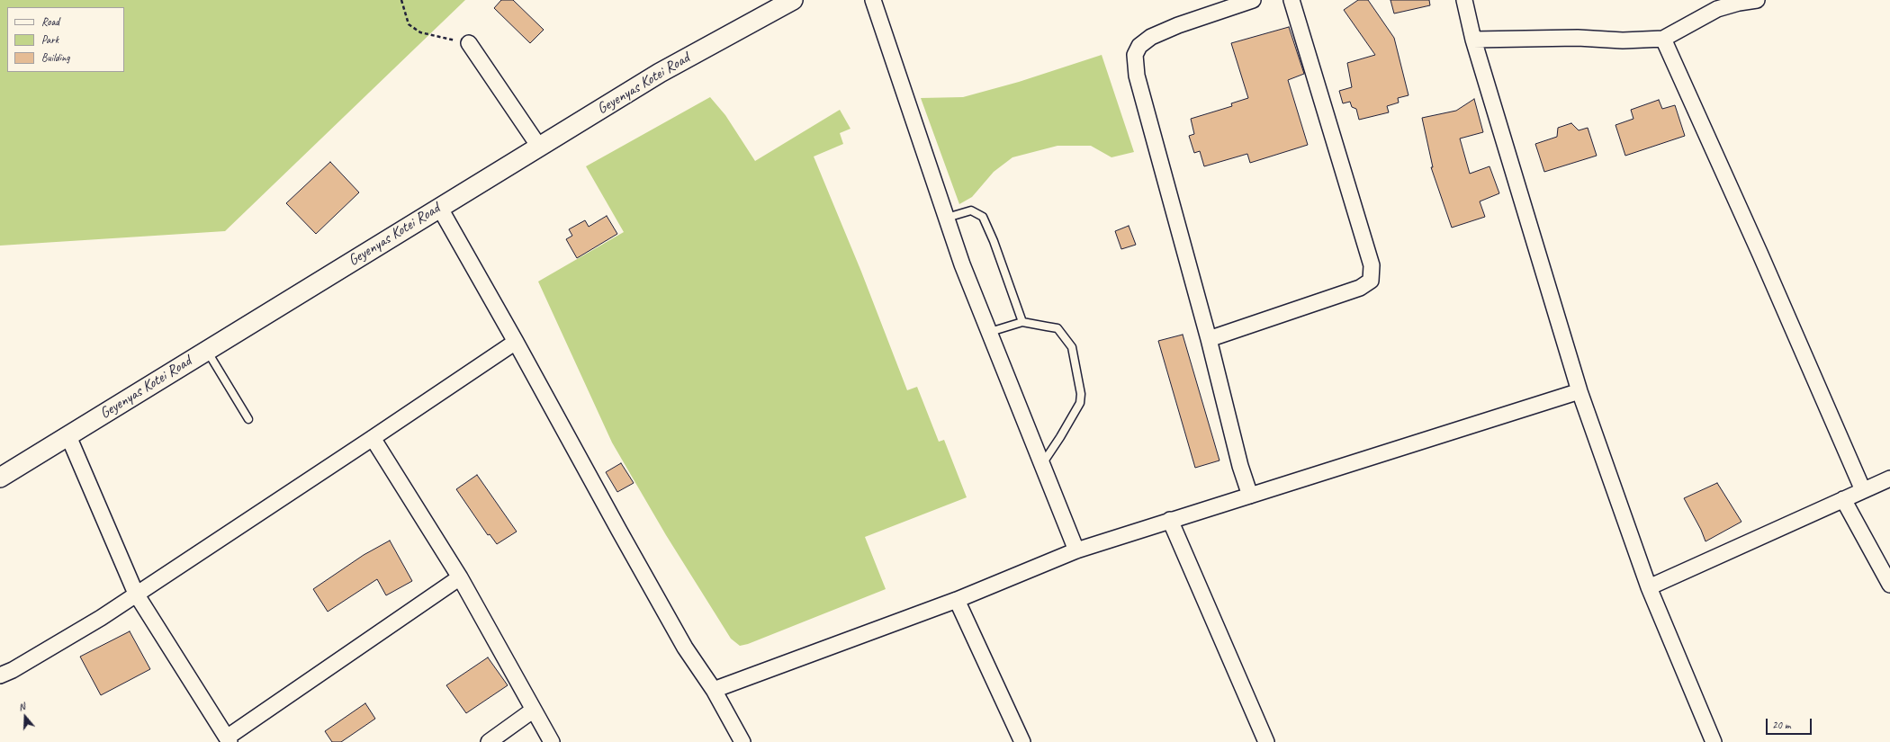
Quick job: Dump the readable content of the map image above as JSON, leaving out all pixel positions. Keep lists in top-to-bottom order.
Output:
{
  "streets": {
    "street": ["Geyenyas Kotei Road"]
  },
  "legend": ["Road", "Park", "Building"],
  "scale_bar": "20 m",
  "north": "top"
}
